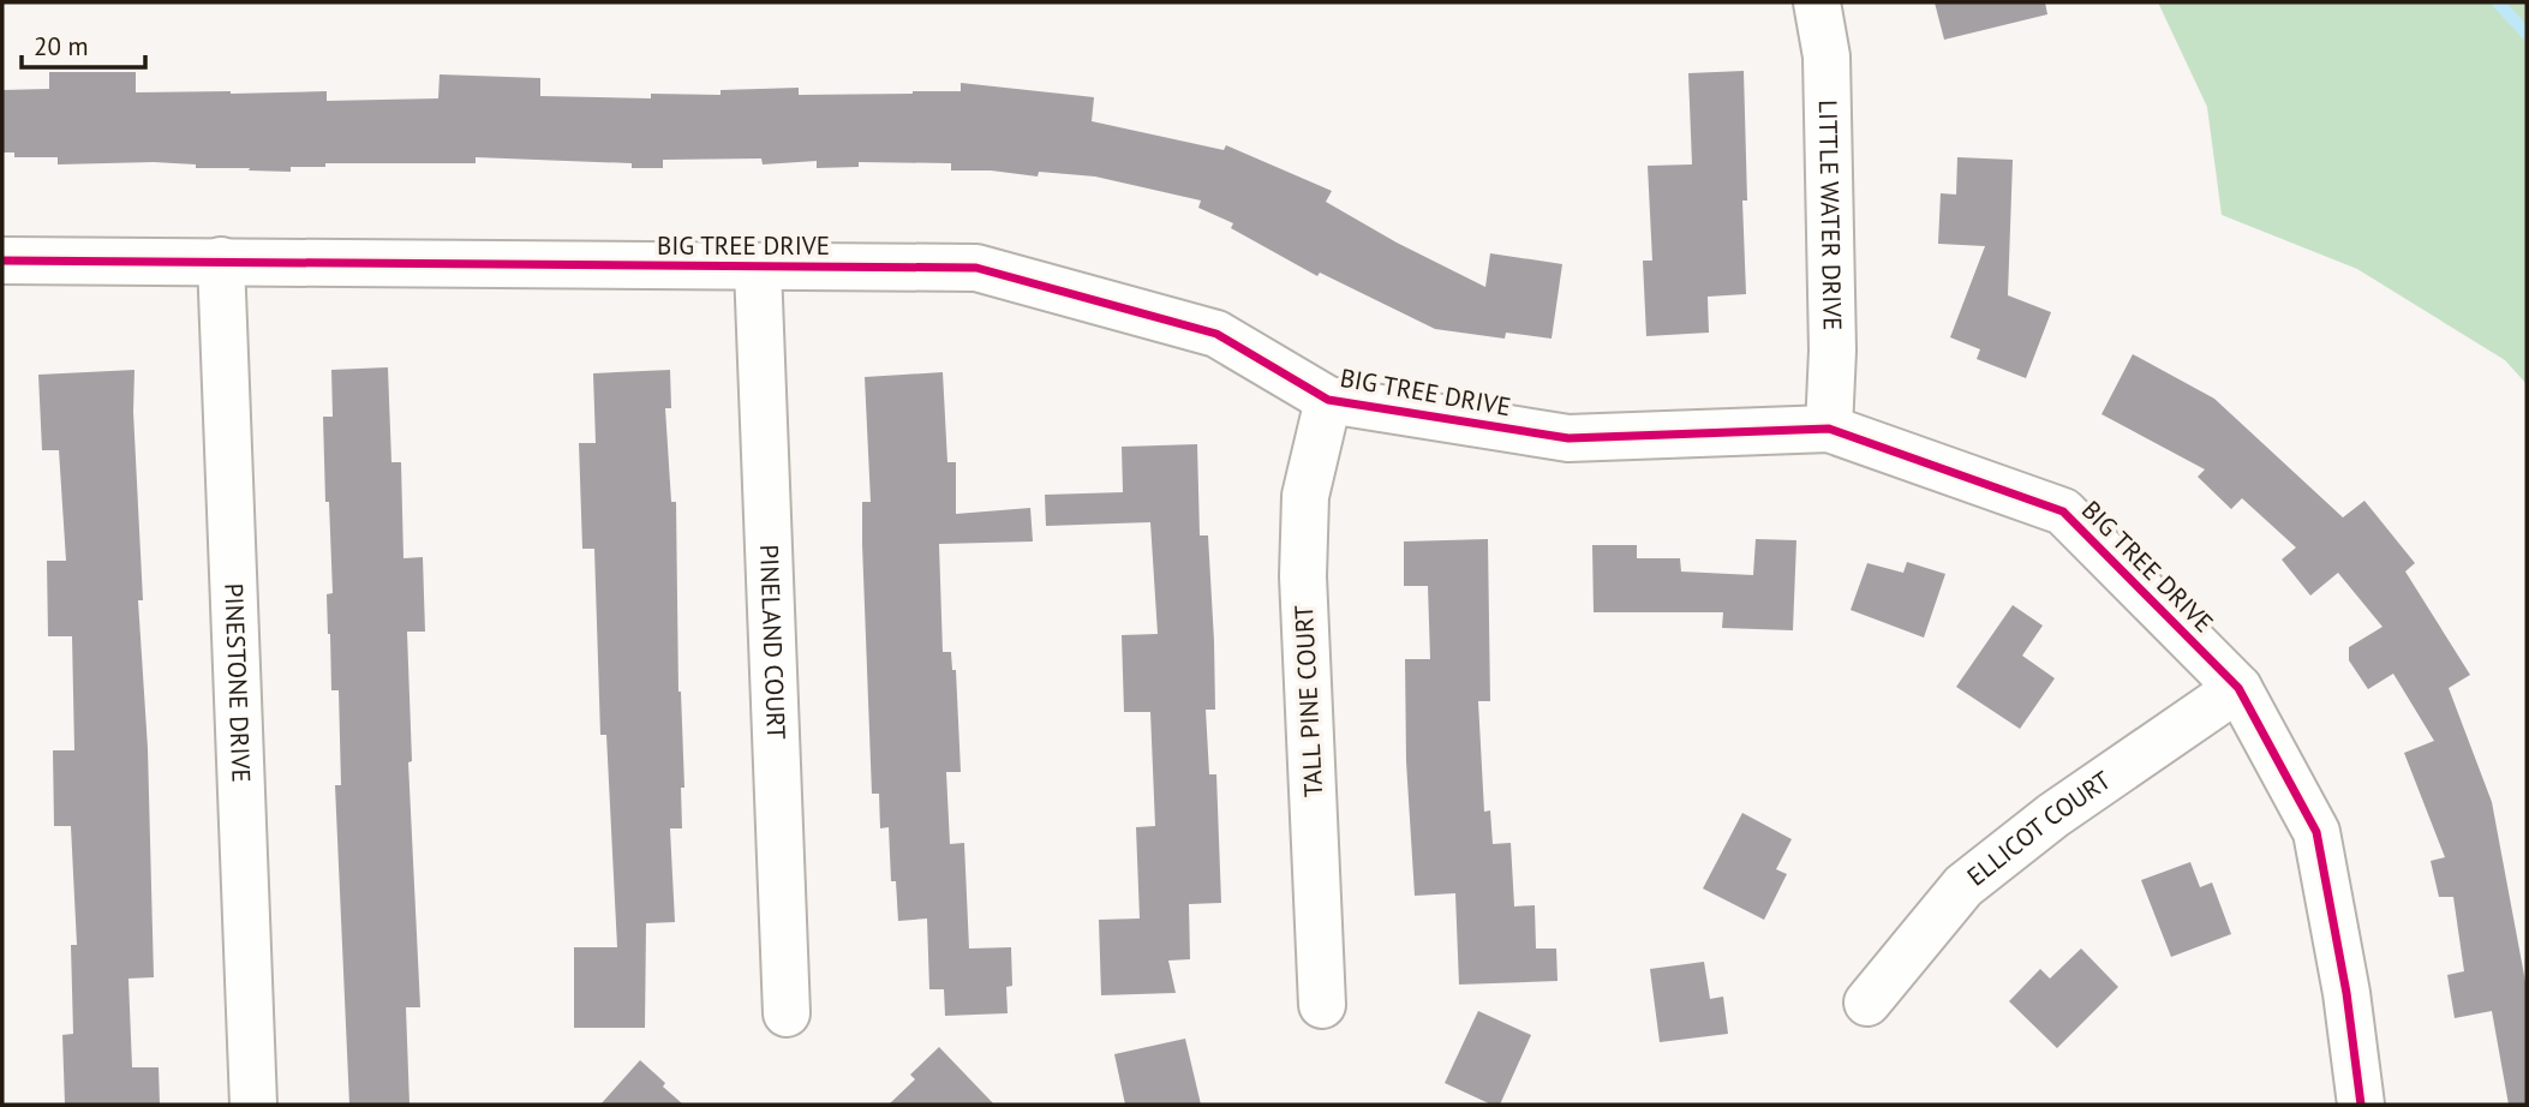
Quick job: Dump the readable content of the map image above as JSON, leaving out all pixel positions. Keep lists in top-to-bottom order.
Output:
{
  "streets": {
    "street": [
      "LITTLE WATER DRIVE",
      "BIG TREE DRIVE",
      "PINELAND COURT",
      "PINESTONE DRIVE",
      "TALL PINE COURT",
      "ELLICOT COURT"
    ]
  },
  "crossings": [
    ["LITTLE WATER DRIVE", "BIG TREE DRIVE"],
    ["BIG TREE DRIVE", "PINELAND COURT"],
    ["BIG TREE DRIVE", "PINESTONE DRIVE"],
    ["BIG TREE DRIVE", "TALL PINE COURT"],
    ["BIG TREE DRIVE", "ELLICOT COURT"]
  ],
  "scale_bar": "20 m"
}
